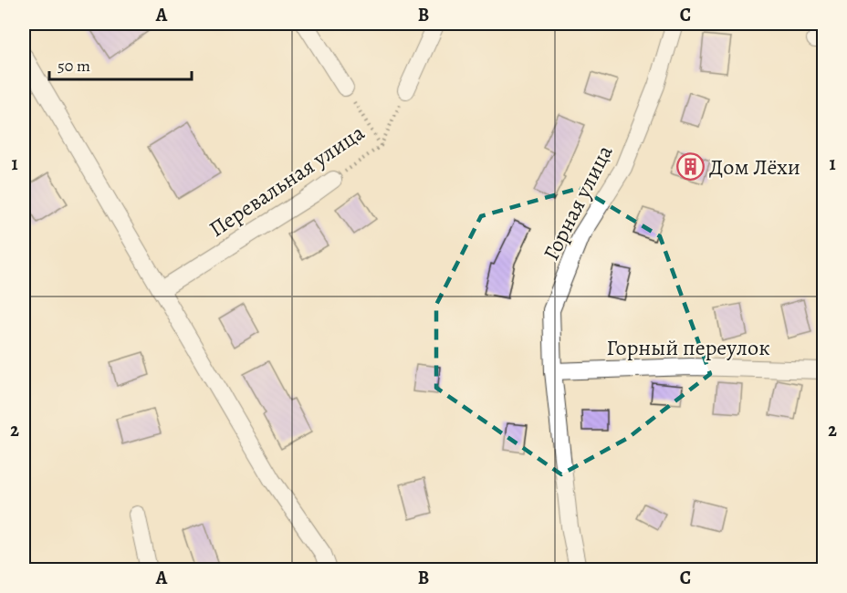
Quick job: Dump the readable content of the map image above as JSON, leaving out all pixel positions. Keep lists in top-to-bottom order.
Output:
{
  "streets": {
    "street": ["Перевальная улица", "Горная улица", "Горный переулок"]
  },
  "crossings": [
    ["Горная улица", "Горный переулок"]
  ],
  "places": {
    "building": ["Дом Лёхи"]
  },
  "scale_bar": "50 m",
  "grid": {
    "columns": ["A", "B", "C"],
    "rows": ["1", "2"]
  }
}
